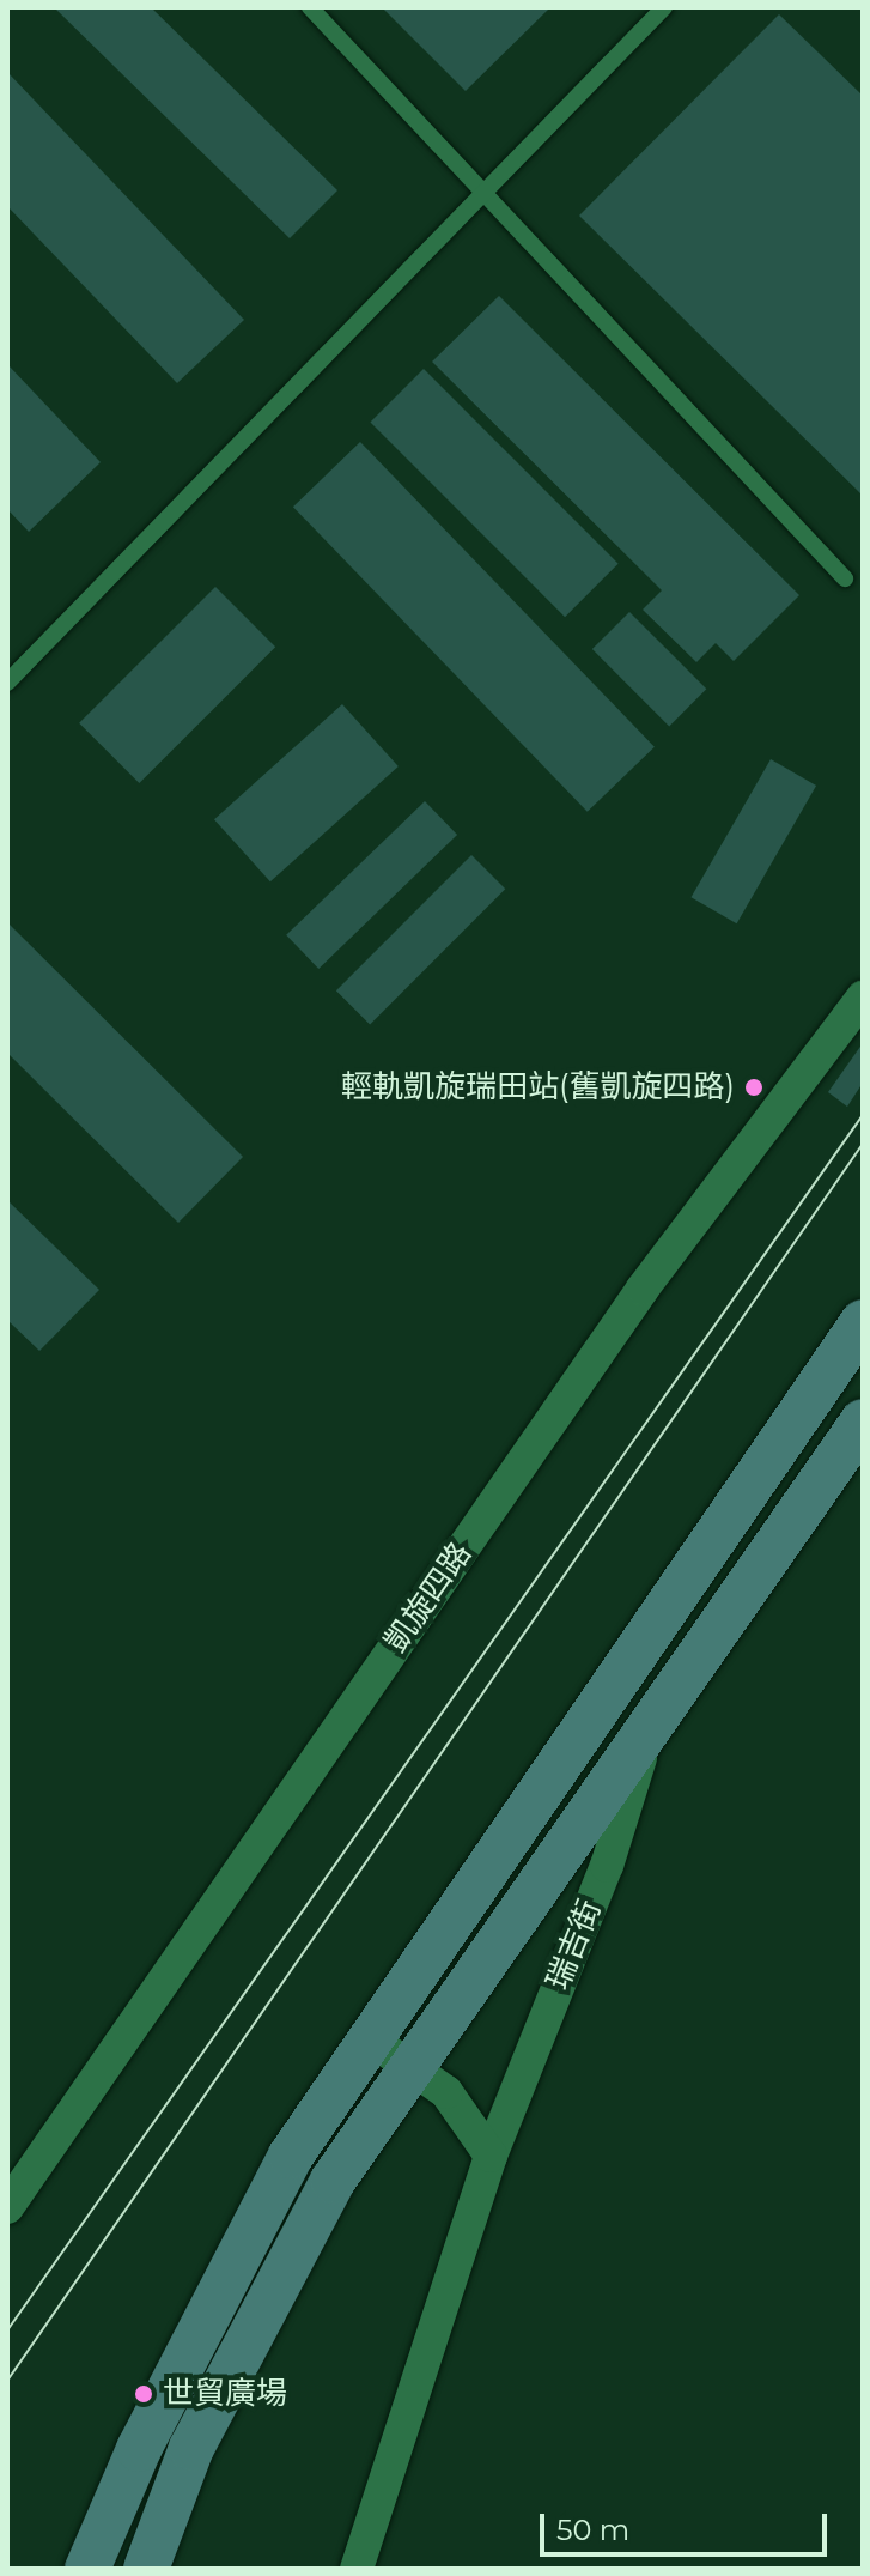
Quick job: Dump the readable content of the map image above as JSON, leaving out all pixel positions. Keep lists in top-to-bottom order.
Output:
{
  "streets": {
    "street": ["凱旋四路", "瑞吉街"]
  },
  "places": ["輕軌凱旋瑞田站(舊凱旋四路)", "世貿廣場"],
  "scale_bar": "50 m"
}
